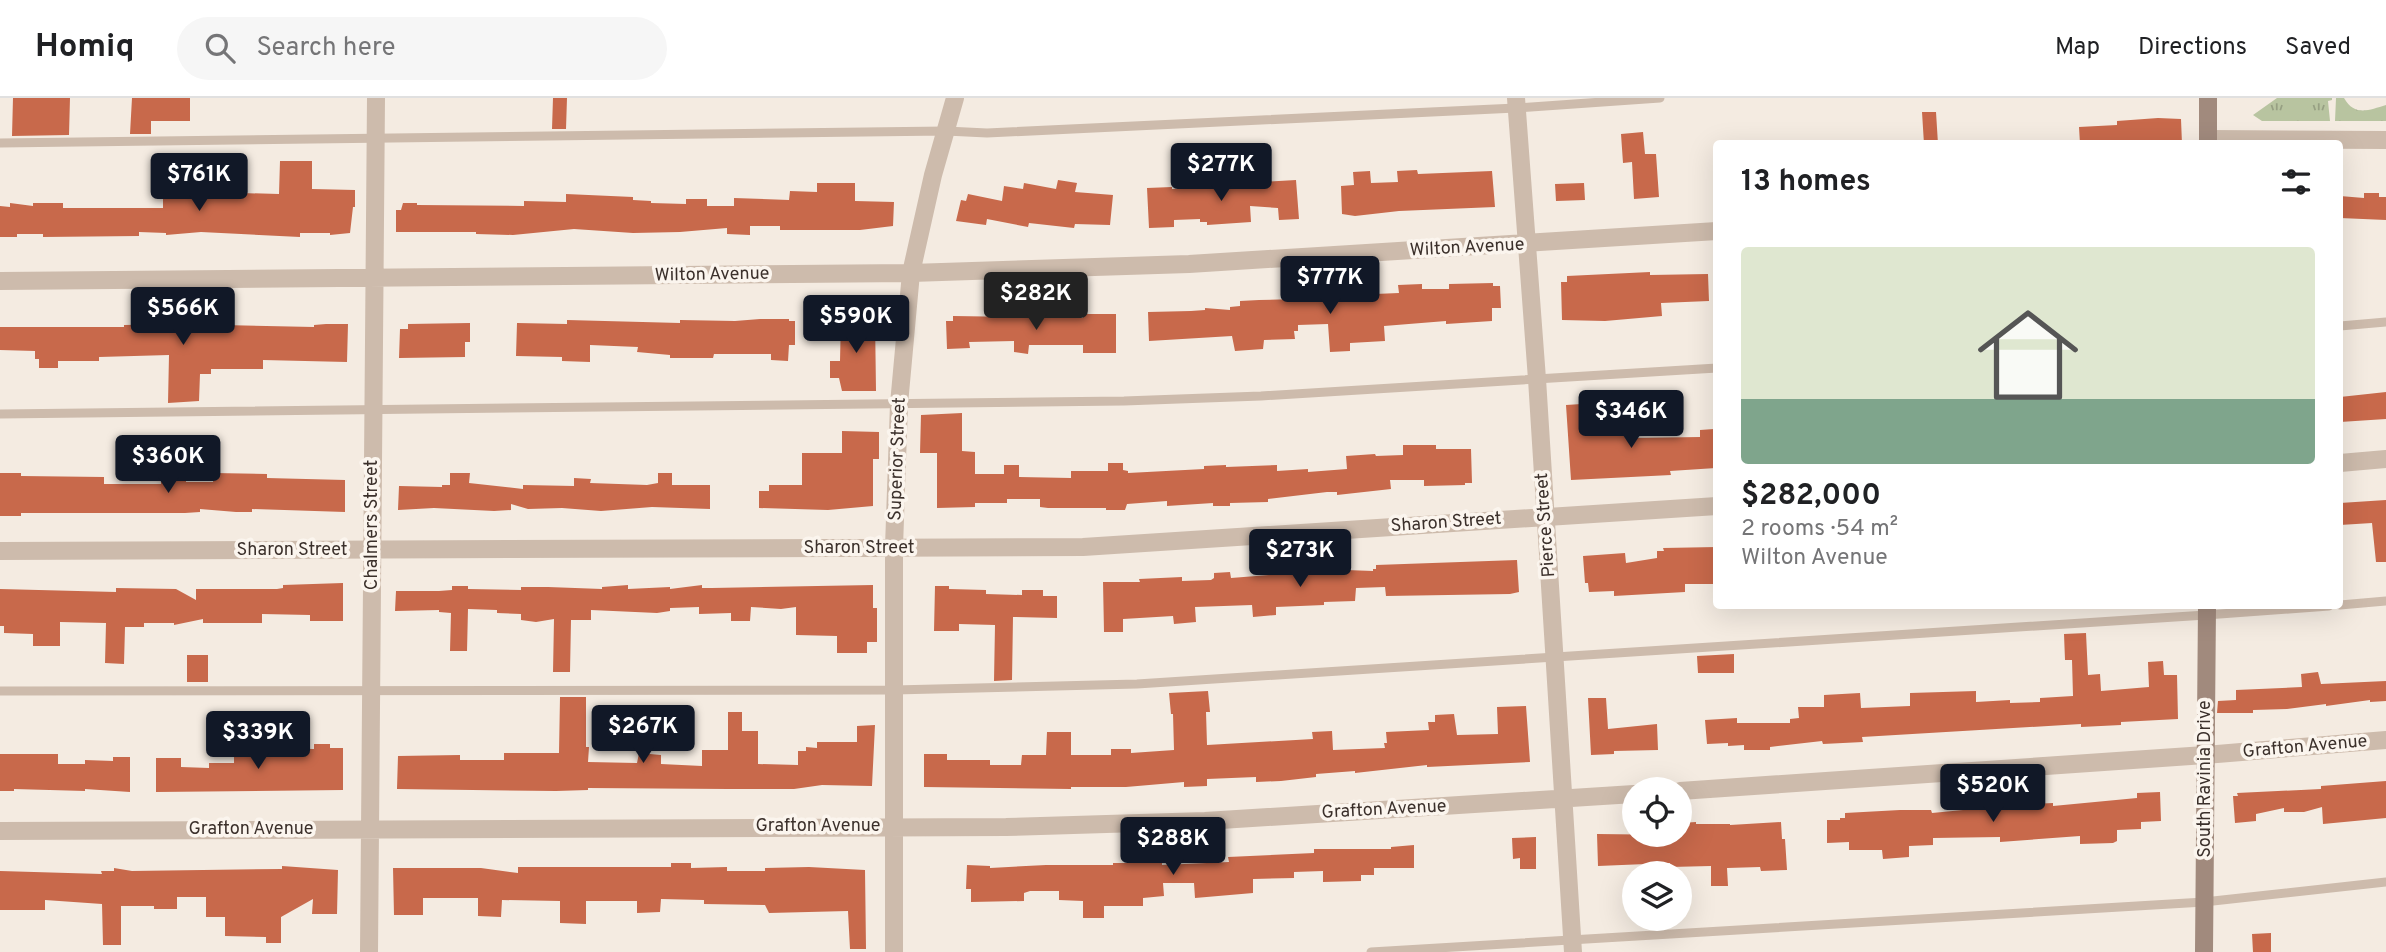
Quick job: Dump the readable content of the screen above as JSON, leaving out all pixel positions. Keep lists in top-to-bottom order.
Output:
{
  "streets": {
    "street": [
      "Wilton Avenue",
      "Superior Street",
      "Sharon Street",
      "Chalmers Street",
      "Pierce Street",
      "Grafton Avenue",
      "South Ravinia Drive"
    ]
  },
  "crossings": [
    ["Wilton Avenue", "Superior Street"],
    ["Wilton Avenue", "Chalmers Street"],
    ["Wilton Avenue", "Pierce Street"],
    ["Superior Street", "Sharon Street"],
    ["Superior Street", "Grafton Avenue"],
    ["Sharon Street", "Chalmers Street"],
    ["Sharon Street", "Pierce Street"],
    ["Chalmers Street", "Grafton Avenue"],
    ["Pierce Street", "Grafton Avenue"],
    ["Grafton Avenue", "South Ravinia Drive"]
  ],
  "page": {
    "header": "Homiq",
    "search": "Search here",
    "nav": ["Map", "Directions", "Saved"],
    "heading": "13 homes",
    "price": [
      "$277K",
      "$761K",
      "$777K",
      "$282K",
      "$566K",
      "$590K",
      "$346K",
      "$360K",
      "$273K",
      "$267K",
      "$339K",
      "$520K",
      "$288K"
    ],
    "list": [
      {
        "name": "$282,000",
        "note": "2 rooms · 54 m² · Wilton Avenue"
      }
    ]
  }
}
